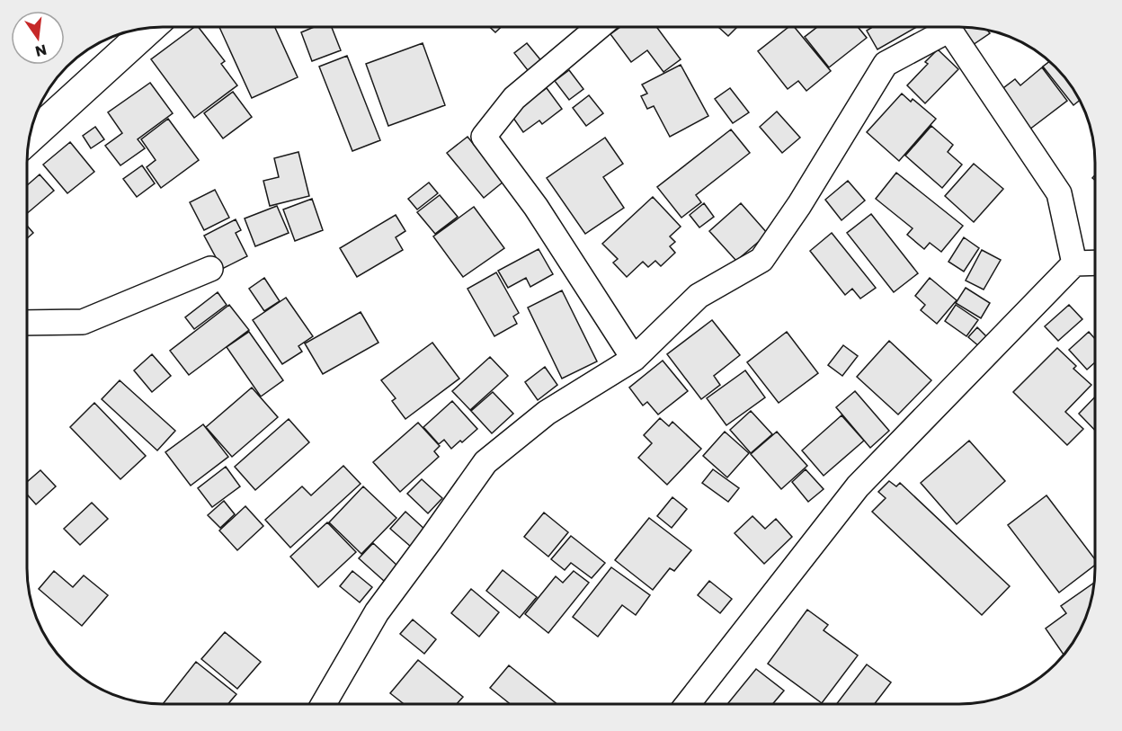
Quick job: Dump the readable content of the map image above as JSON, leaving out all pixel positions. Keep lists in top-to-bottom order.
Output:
{
  "north": "bottom"
}
